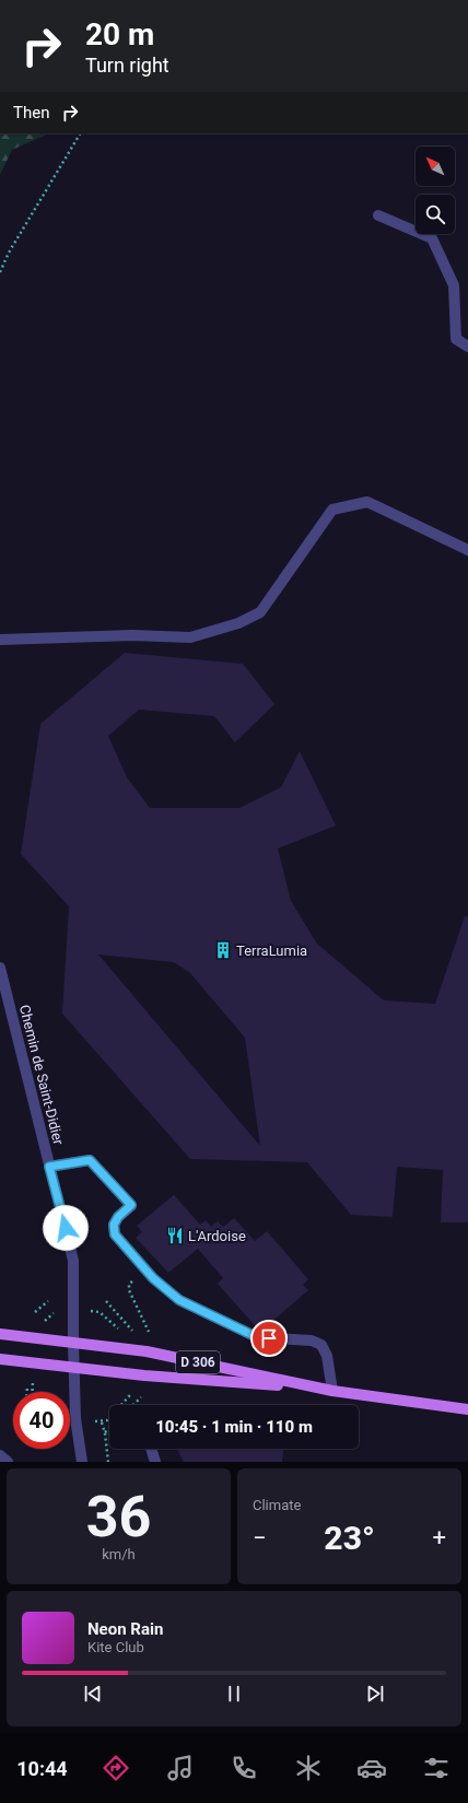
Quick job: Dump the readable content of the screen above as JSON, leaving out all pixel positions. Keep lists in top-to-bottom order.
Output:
{
  "streets": {
    "main road": ["D 306"],
    "street": ["Chemin de Saint-Didier"]
  },
  "crossings": [
    ["Chemin de Saint-Didier", "D 306"]
  ],
  "places": {
    "building": ["TerraLumia"],
    "restaurant": ["L'Ardoise"]
  },
  "north": "top left",
  "page": {
    "turn": ["20 m", "Turn right"],
    "then": "Then",
    "limit": "40",
    "trip": "10:45 · 1 min · 110 m",
    "tile": [
      ["36", "km/h"],
      "Climate"
    ],
    "heat": ["−", "23°", "+"],
    "song": ["Neon Rain", "Kite Club"],
    "tabs": "10:44"
  }
}
